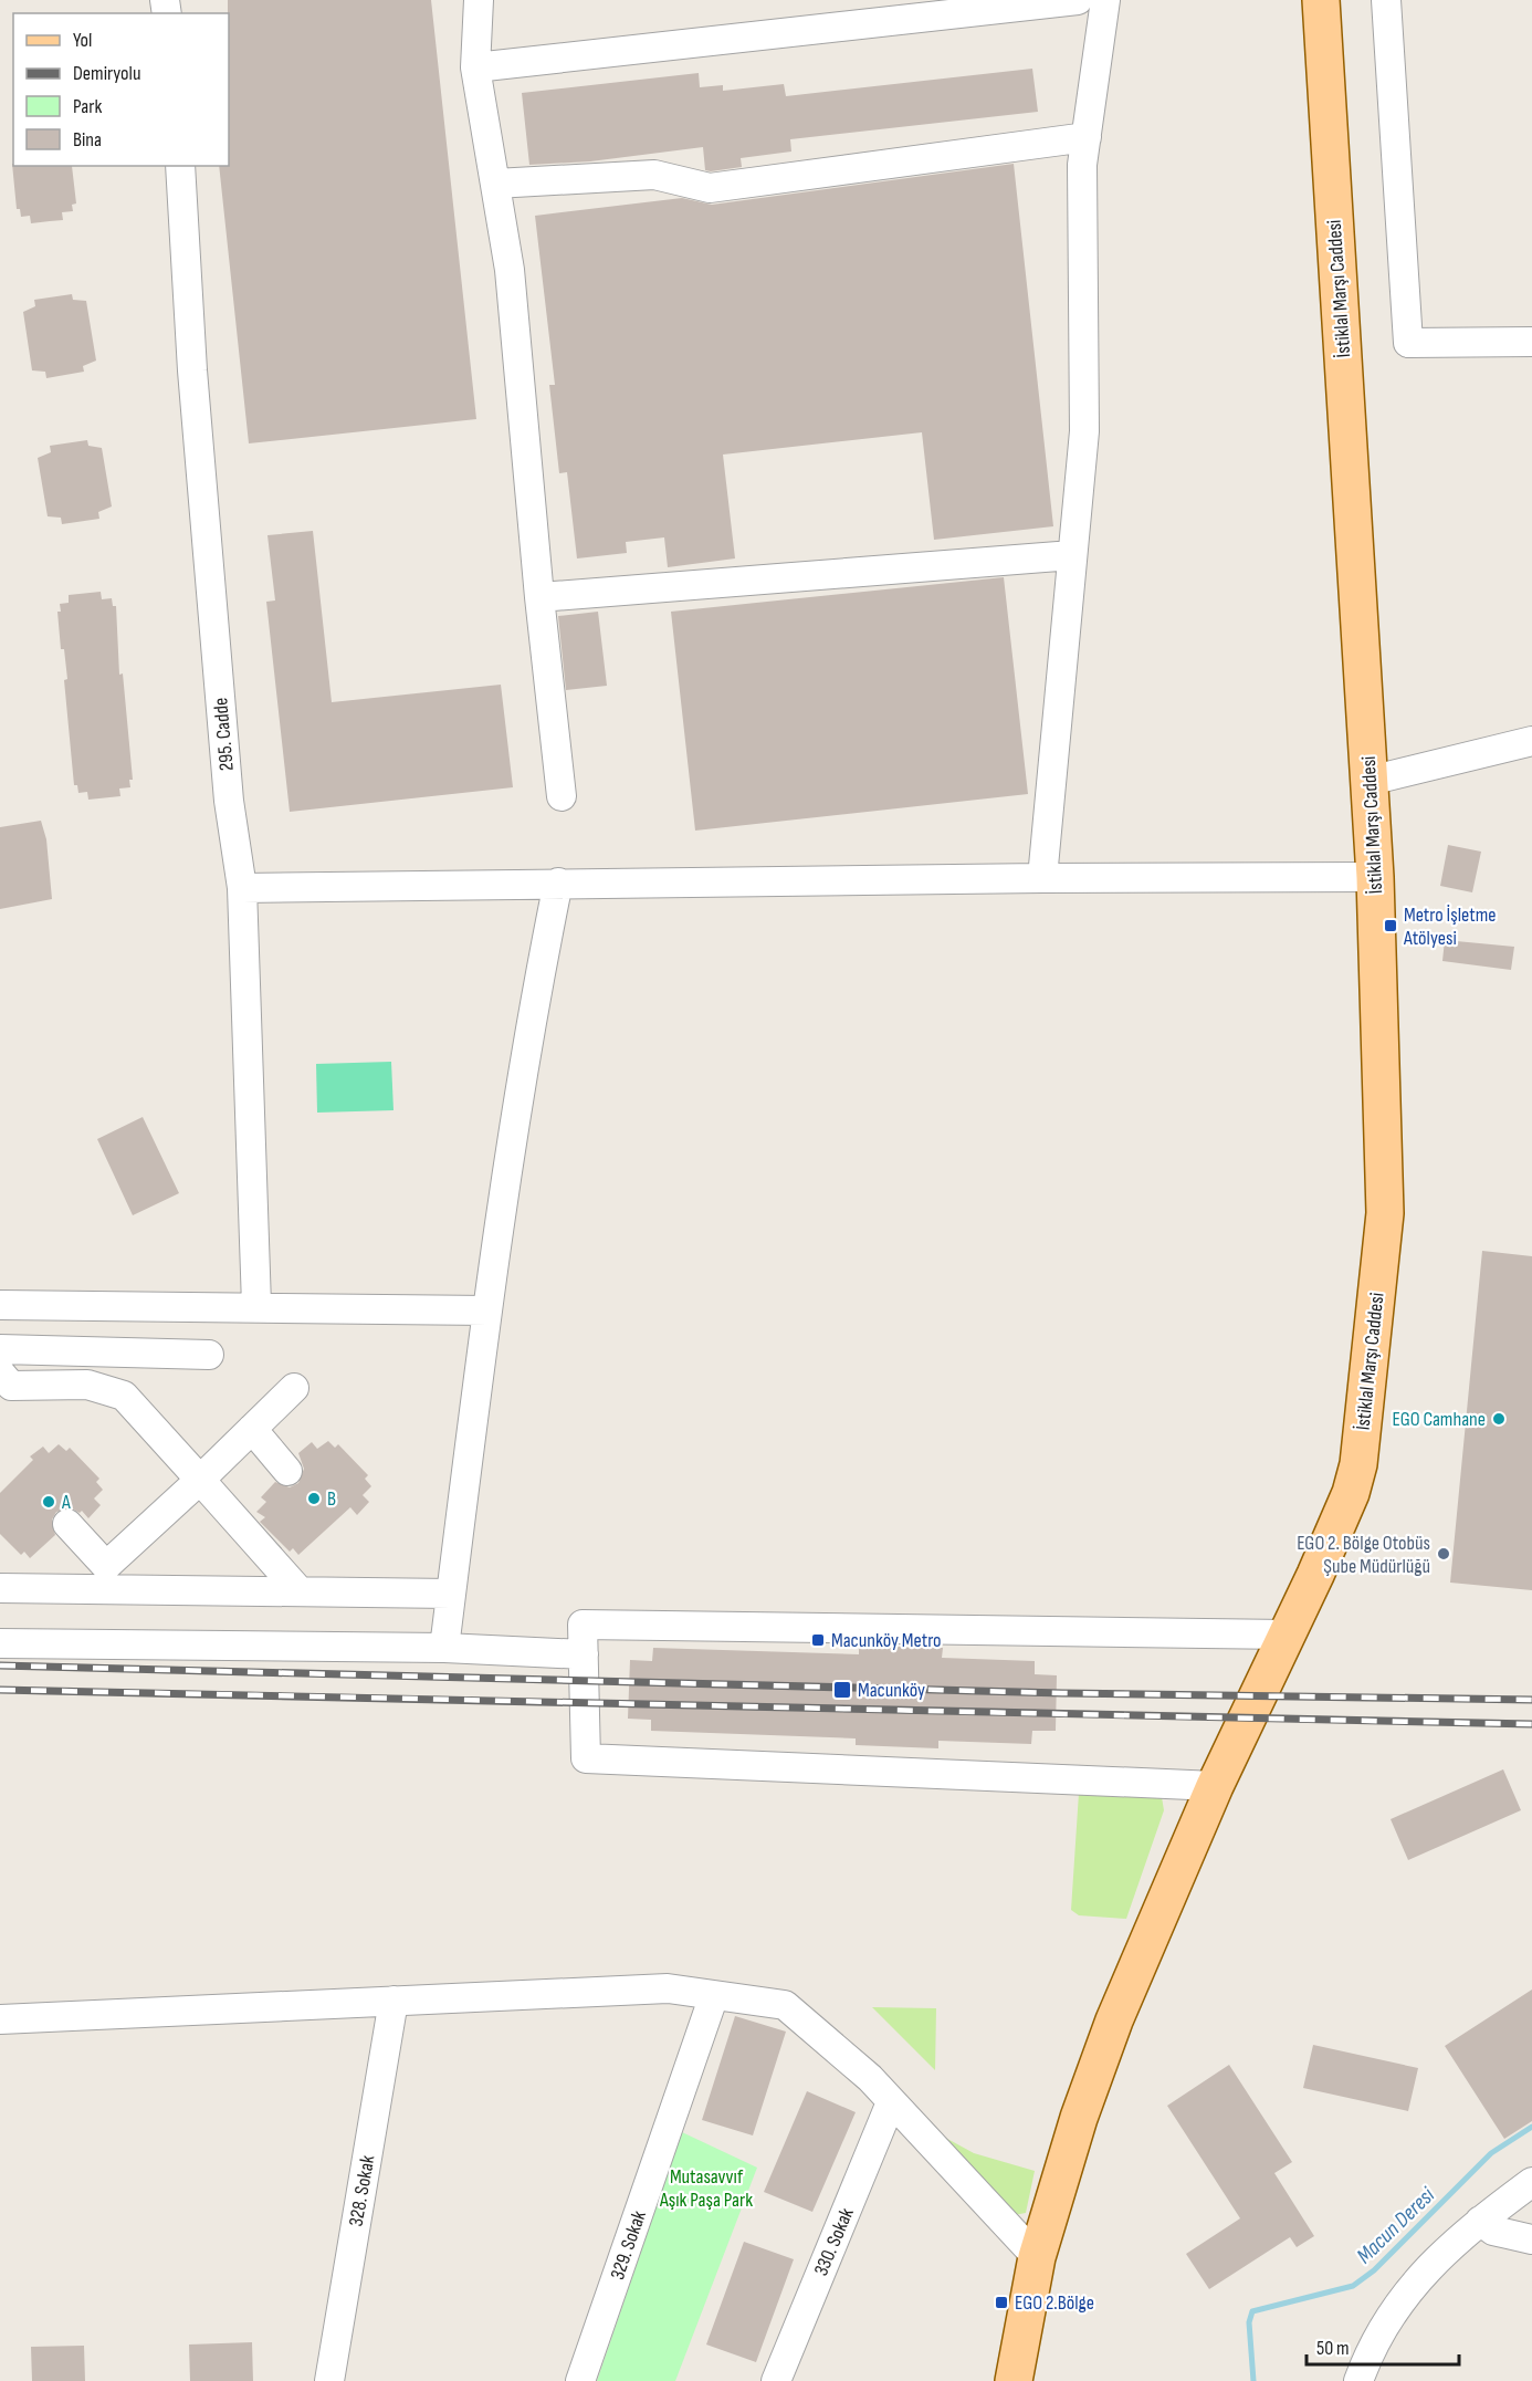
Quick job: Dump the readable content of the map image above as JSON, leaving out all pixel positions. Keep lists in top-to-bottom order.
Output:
{
  "streets": {
    "main road": ["İstiklal Marşı Caddesi"],
    "street": [
      "295. Cadde",
      "328. Sokak",
      "330. Sokak",
      "329. Sokak"
    ]
  },
  "water": ["Macun Deresi"],
  "parks": ["Mutasavvıf Aşık Paşa Park"],
  "places": {
    "transit": [
      "Metro İşletme Atölyesi",
      "Macunköy Metro",
      "Macunköy",
      "EGO 2.Bölge"
    ],
    "other": [
      "EGO Camhane",
      "B",
      "A",
      "EGO 2. Bölge Otobüs Şube Müdürlüğü"
    ]
  },
  "legend": [
    "Yol",
    "Demiryolu",
    "Park",
    "Bina"
  ],
  "scale_bar": "50 m"
}
